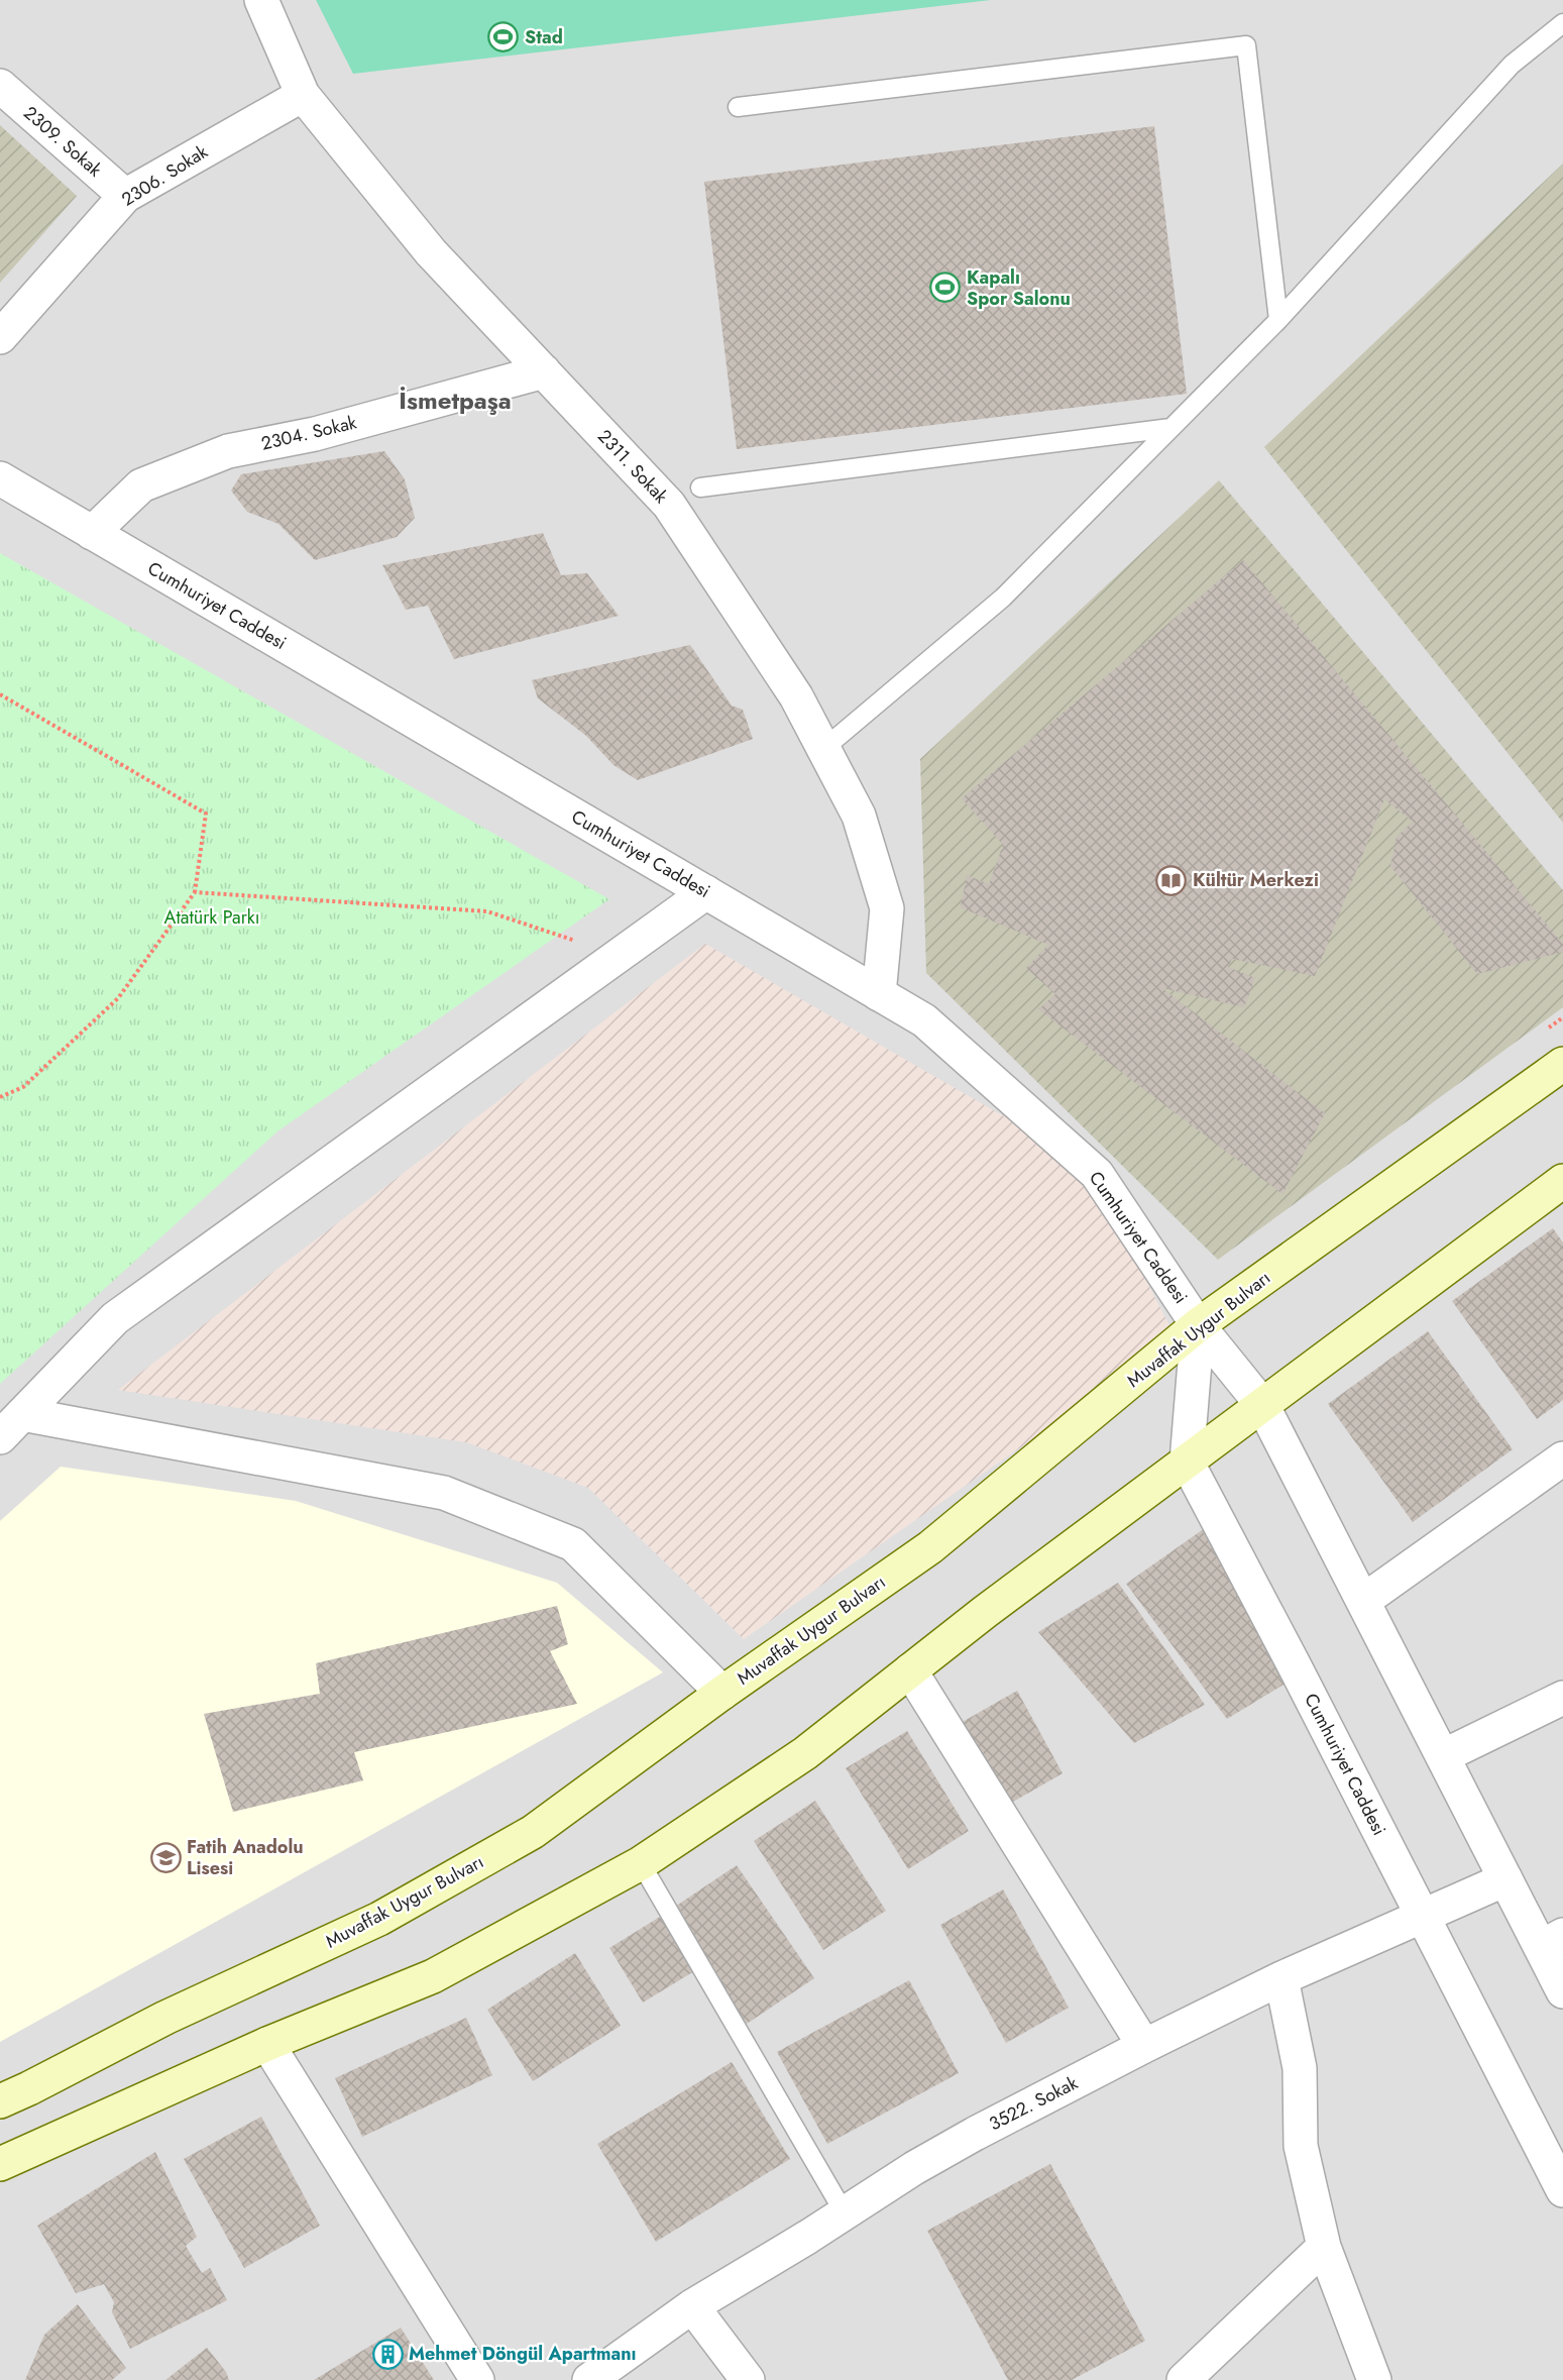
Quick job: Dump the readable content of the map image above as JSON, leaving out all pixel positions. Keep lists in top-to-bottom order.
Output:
{
  "streets": {
    "main road": ["Muvaffak Uygur Bulvarı"],
    "street": [
      "2309. Sokak",
      "2306. Sokak",
      "2304. Sokak",
      "2311. Sokak",
      "Cumhuriyet Caddesi",
      "3522. Sokak"
    ]
  },
  "crossings": [
    ["2309. Sokak", "2306. Sokak"],
    ["2306. Sokak", "2311. Sokak"],
    ["2304. Sokak", "2311. Sokak"],
    ["2304. Sokak", "Cumhuriyet Caddesi"],
    ["2311. Sokak", "Cumhuriyet Caddesi"],
    ["Cumhuriyet Caddesi", "Muvaffak Uygur Bulvarı"],
    ["Cumhuriyet Caddesi", "3522. Sokak"]
  ],
  "districts": ["İsmetpaşa"],
  "parks": ["Atatürk Parkı"],
  "places": {
    "sports": ["Stad", "Kapalı Spor Salonu"],
    "library": ["Kültür Merkezi"],
    "school or university": ["Fatih Anadolu Lisesi"],
    "building": ["Mehmet Döngül Apartmanı"]
  }
}
